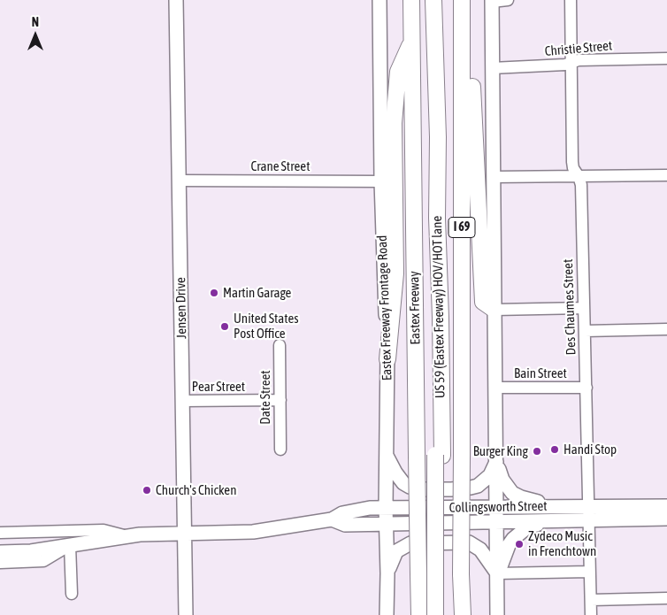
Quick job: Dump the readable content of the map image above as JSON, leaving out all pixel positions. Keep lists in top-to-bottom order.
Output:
{
  "streets": {
    "highway": ["I 69", "US 59 (Eastex Freeway) HOV/HOT lane", "Eastex Freeway"],
    "main road": ["Jensen Drive", "Eastex Freeway Frontage Road", "Collingsworth Street"],
    "street": [
      "Christie Street",
      "Crane Street",
      "Des Chaumes Street",
      "Bain Street",
      "Pear Street",
      "Date Street"
    ]
  },
  "crossings": [
    ["Christie Street", "Des Chaumes Street"],
    ["Crane Street", "Jensen Drive"],
    ["Crane Street", "Eastex Freeway Frontage Road"],
    ["I 69", "US 59 (Eastex Freeway) HOV/HOT lane"],
    ["Des Chaumes Street", "Bain Street"],
    ["Des Chaumes Street", "Collingsworth Street"],
    ["Jensen Drive", "Pear Street"],
    ["Jensen Drive", "Collingsworth Street"],
    ["Eastex Freeway Frontage Road", "Collingsworth Street"],
    ["Pear Street", "Date Street"]
  ],
  "places": [
    "Martin Garage",
    "United States Post Office",
    "Handi Stop",
    "Burger King",
    "Church's Chicken",
    "Zydeco Music in Frenchtown"
  ],
  "north": "top"
}
